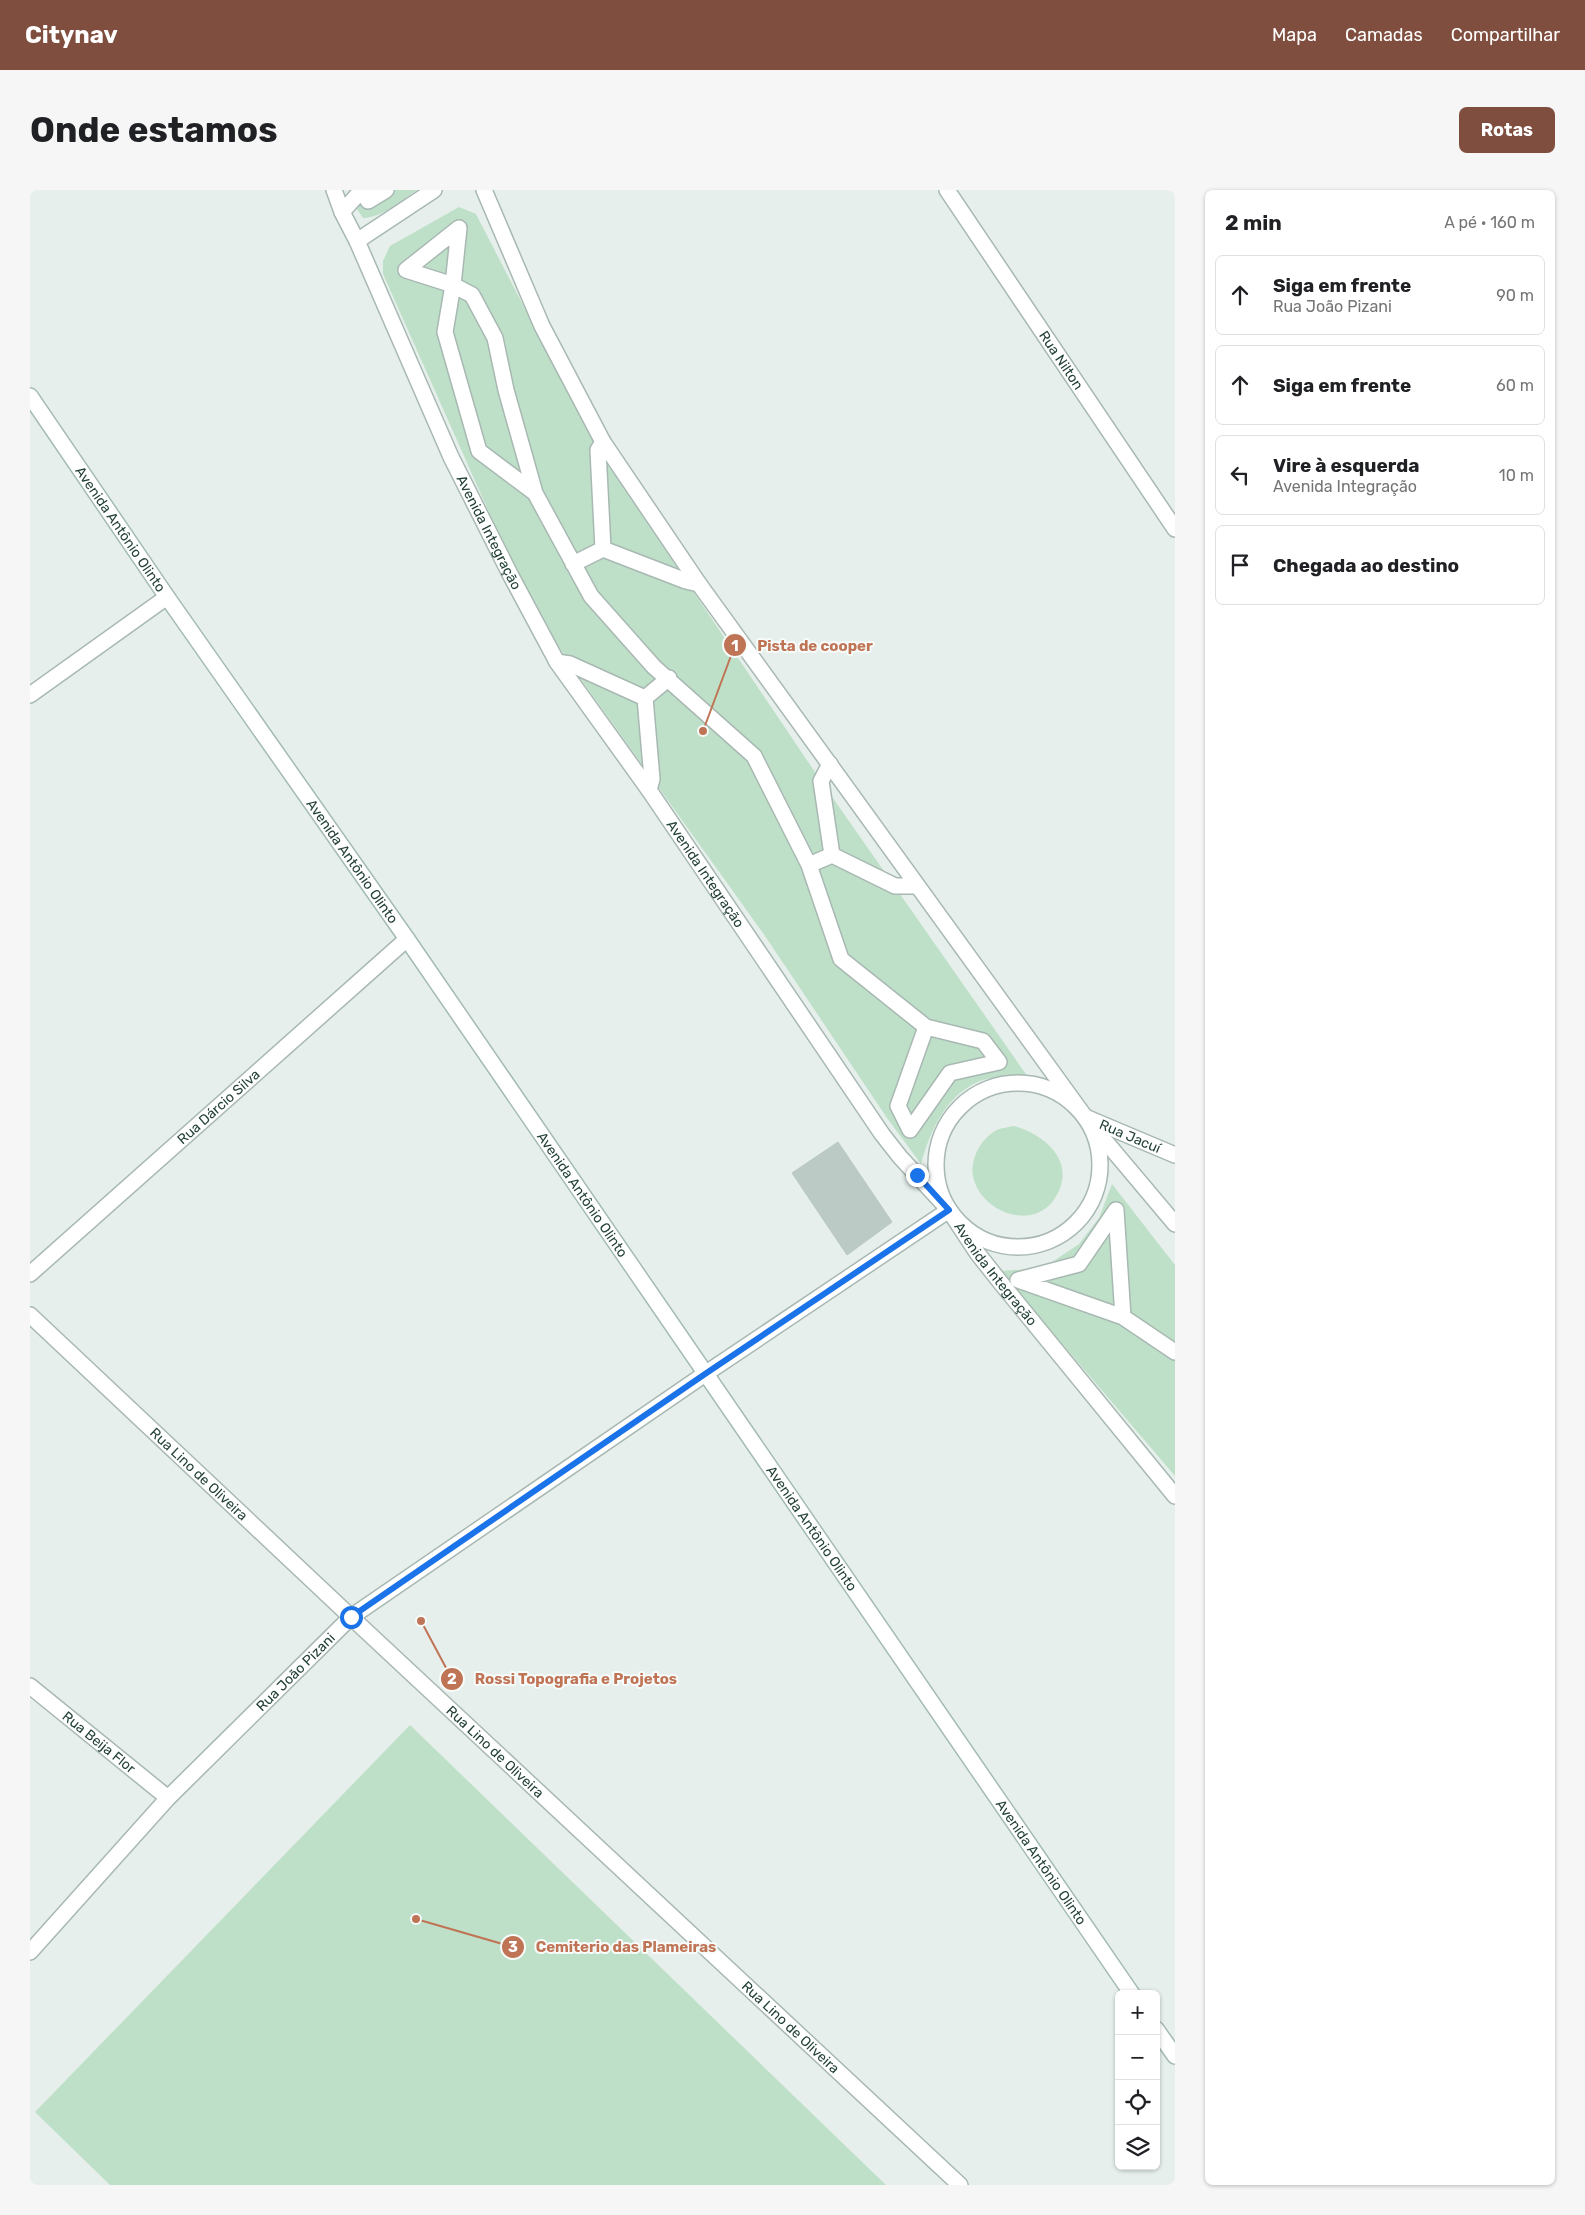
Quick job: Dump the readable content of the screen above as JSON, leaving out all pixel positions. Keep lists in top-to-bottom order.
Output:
{
  "streets": {
    "street": [
      "Rua Nilton",
      "Avenida Antônio Olinto",
      "Avenida Integração",
      "Rua Dárcio Silva",
      "Rua Jacuí",
      "Rua Lino de Oliveira",
      "Rua João Pizani",
      "Rua Beija Flor"
    ]
  },
  "crossings": [
    ["Avenida Antônio Olinto", "Rua Dárcio Silva"],
    ["Avenida Antônio Olinto", "Rua João Pizani"],
    ["Avenida Integração", "Rua Jacuí"],
    ["Avenida Integração", "Rua João Pizani"],
    ["Rua Jacuí", "Rua João Pizani"],
    ["Rua Lino de Oliveira", "Rua João Pizani"],
    ["Rua João Pizani", "Rua Beija Flor"]
  ],
  "places": ["Pista de cooper", "Rossi Topografia e Projetos", "Cemiterio das Plameiras"],
  "page": {
    "header": "Citynav",
    "nav": ["Mapa", "Camadas", "Compartilhar"],
    "buttons": "Rotas",
    "title": "Onde estamos",
    "heading": ["2 min", "A pé · 160 m"],
    "list": [
      ["Siga em frente", "Rua João Pizani", "90 m"],
      ["Siga em frente", "60 m"],
      ["Vire à esquerda", "Avenida Integração", "10 m"],
      "Chegada ao destino"
    ],
    "map_buttons": ["+", "−"]
  }
}
